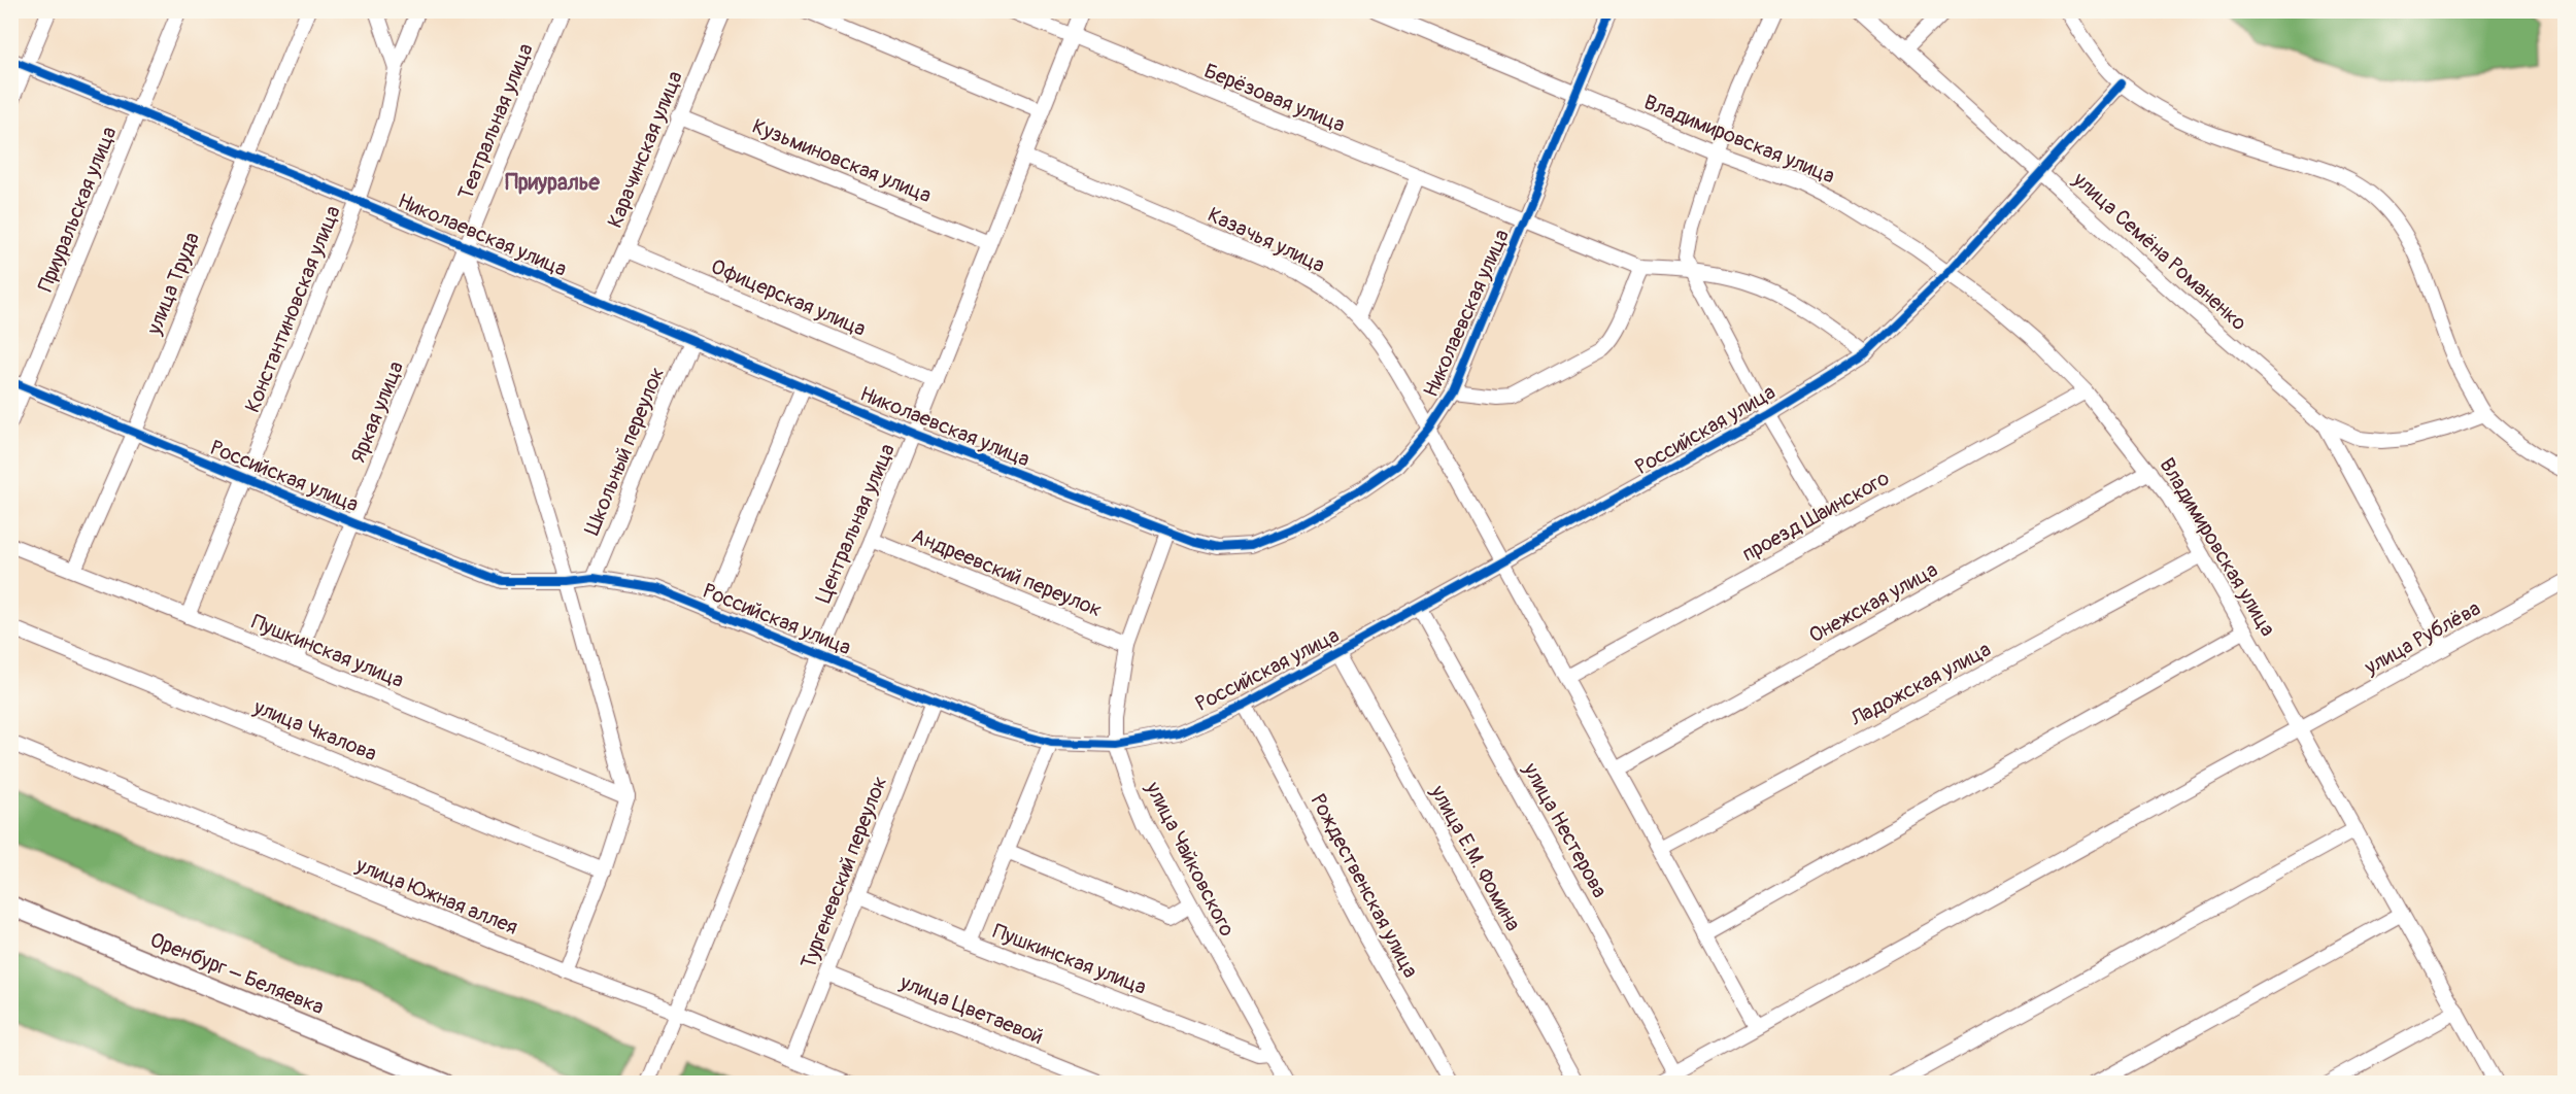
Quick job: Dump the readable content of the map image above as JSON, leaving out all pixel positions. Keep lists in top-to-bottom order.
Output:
{
  "streets": {
    "main road": ["Оренбург – Беляевка"],
    "street": [
      "Берёзовая улица",
      "Театральная улица",
      "Владимировская улица",
      "Карачинская улица",
      "Кузьминовская улица",
      "Приуральская улица",
      "Николаевская улица",
      "Казачья улица",
      "улица Семёна Романенко",
      "улица Труда",
      "Офицерская улица",
      "Константиновская улица",
      "Яркая улица",
      "Российская улица",
      "Школьный переулок",
      "проезд Шаинского",
      "Центральная улица",
      "Андреевский переулок",
      "Онежская улица",
      "улица Рублёва",
      "Пушкинская улица",
      "Ладожская улица",
      "улица Чкалова",
      "улица Нестерова",
      "улица Е.М. Фомина",
      "улица Чайковского",
      "Тургеневский переулок",
      "Рождественская улица",
      "улица Южная аллея",
      "улица Цветаевой"
    ]
  },
  "crossings": [
    ["Берёзовая улица", "Николаевская улица"],
    ["Берёзовая улица", "Российская улица"],
    ["Берёзовая улица", "Центральная улица"],
    ["Театральная улица", "Николаевская улица"],
    ["Театральная улица", "Яркая улица"],
    ["Владимировская улица", "Николаевская улица"],
    ["Владимировская улица", "Российская улица"],
    ["Владимировская улица", "проезд Шаинского"],
    ["Владимировская улица", "Онежская улица"],
    ["Владимировская улица", "улица Рублёва"],
    ["Владимировская улица", "Ладожская улица"],
    ["Карачинская улица", "Кузьминовская улица"],
    ["Карачинская улица", "Николаевская улица"],
    ["Карачинская улица", "Офицерская улица"],
    ["Кузьминовская улица", "Центральная улица"],
    ["Приуральская улица", "Николаевская улица"],
    ["Приуральская улица", "Российская улица"],
    ["Николаевская улица", "Казачья улица"],
    ["Николаевская улица", "улица Труда"],
    ["Николаевская улица", "Константиновская улица"],
    ["Николаевская улица", "Яркая улица"],
    ["Николаевская улица", "Школьный переулок"],
    ["Николаевская улица", "Центральная улица"],
    ["Николаевская улица", "улица Чайковского"],
    ["Казачья улица", "Российская улица"],
    ["Казачья улица", "Центральная улица"],
    ["улица Семёна Романенко", "Российская улица"],
    ["улица Семёна Романенко", "улица Рублёва"],
    ["улица Труда", "Российская улица"],
    ["улица Труда", "Пушкинская улица"],
    ["Офицерская улица", "Центральная улица"],
    ["Константиновская улица", "Российская улица"],
    ["Константиновская улица", "Пушкинская улица"],
    ["Яркая улица", "Российская улица"],
    ["Яркая улица", "Пушкинская улица"],
    ["Российская улица", "Школьный переулок"],
    ["Российская улица", "Центральная улица"],
    ["Российская улица", "улица Нестерова"],
    ["Российская улица", "улица Е.М. Фомина"],
    ["Российская улица", "улица Чайковского"],
    ["Российская улица", "Тургеневский переулок"],
    ["Российская улица", "Рождественская улица"],
    ["Центральная улица", "Андреевский переулок"],
    ["Центральная улица", "улица Южная аллея"],
    ["Андреевский переулок", "улица Чайковского"],
    ["улица Рублёва", "улица Нестерова"],
    ["Пушкинская улица", "улица Чайковского"],
    ["Пушкинская улица", "Тургеневский переулок"],
    ["Тургеневский переулок", "улица Южная аллея"],
    ["Тургеневский переулок", "улица Цветаевой"]
  ],
  "districts": ["Приуралье"]
}
